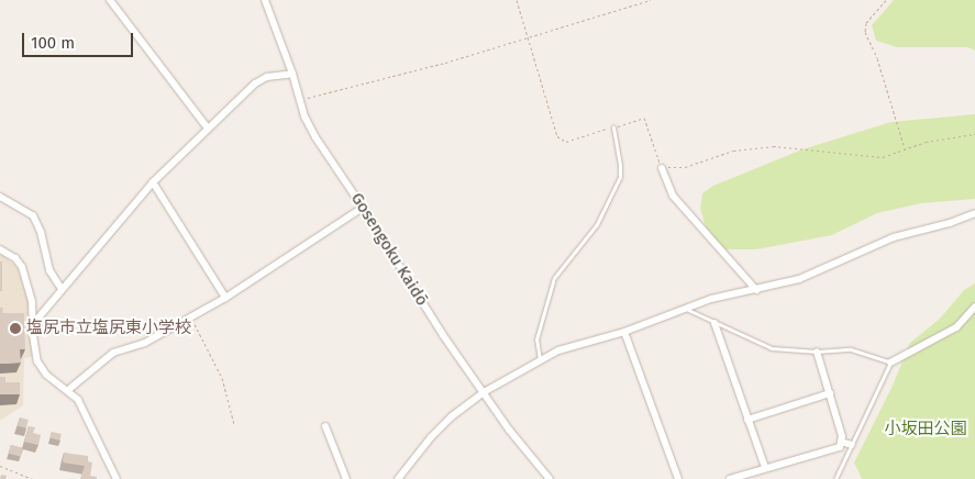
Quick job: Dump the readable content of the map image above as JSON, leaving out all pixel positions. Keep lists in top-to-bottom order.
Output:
{
  "streets": {
    "street": ["Gosengoku Kaidō"]
  },
  "parks": ["小坂田公園"],
  "places": ["塩尻市立塩尻東小学校"],
  "scale_bar": "100 m"
}
